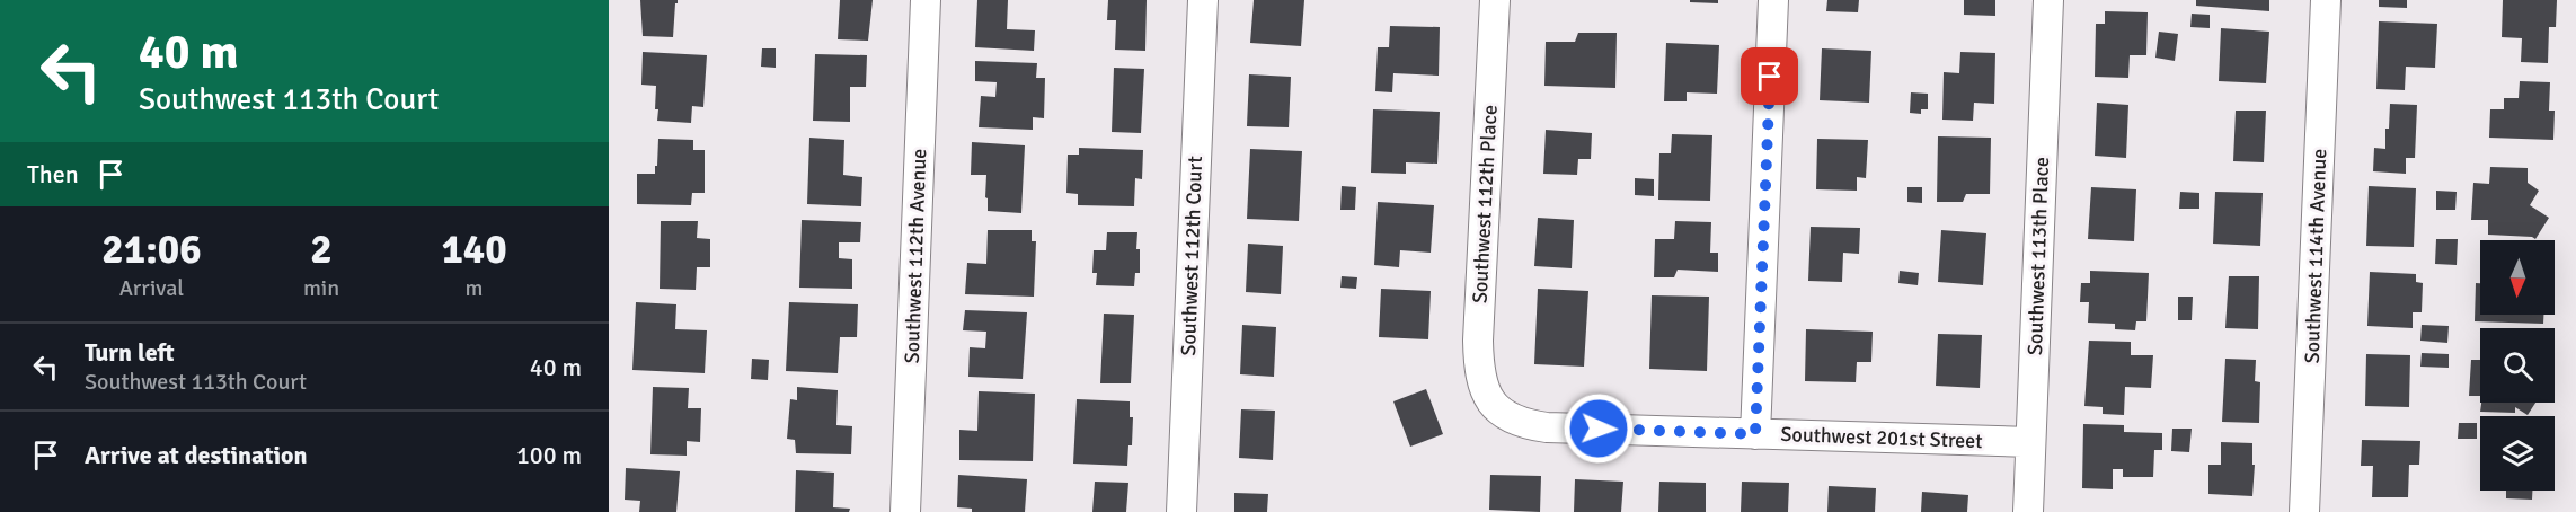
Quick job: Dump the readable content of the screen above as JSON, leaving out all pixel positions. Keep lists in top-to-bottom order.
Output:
{
  "streets": {
    "street": [
      "Southwest 112th Place",
      "Southwest 112th Avenue",
      "Southwest 112th Court",
      "Southwest 113th Place",
      "Southwest 114th Avenue",
      "Southwest 201st Street"
    ]
  },
  "crossings": [
    ["Southwest 112th Place", "Southwest 201st Street"],
    ["Southwest 113th Place", "Southwest 201st Street"]
  ],
  "north": "bottom",
  "page": {
    "turn": ["40 m", "Southwest 113th Court"],
    "then": "Then",
    "eta": [
      "21:06",
      "Arrival",
      "2",
      "min",
      "140",
      "m"
    ],
    "list": [
      {
        "name": "Turn left",
        "note": "Southwest 113th Court",
        "value": "40 m"
      },
      {
        "name": "Arrive at destination",
        "value": "100 m"
      }
    ]
  }
}
